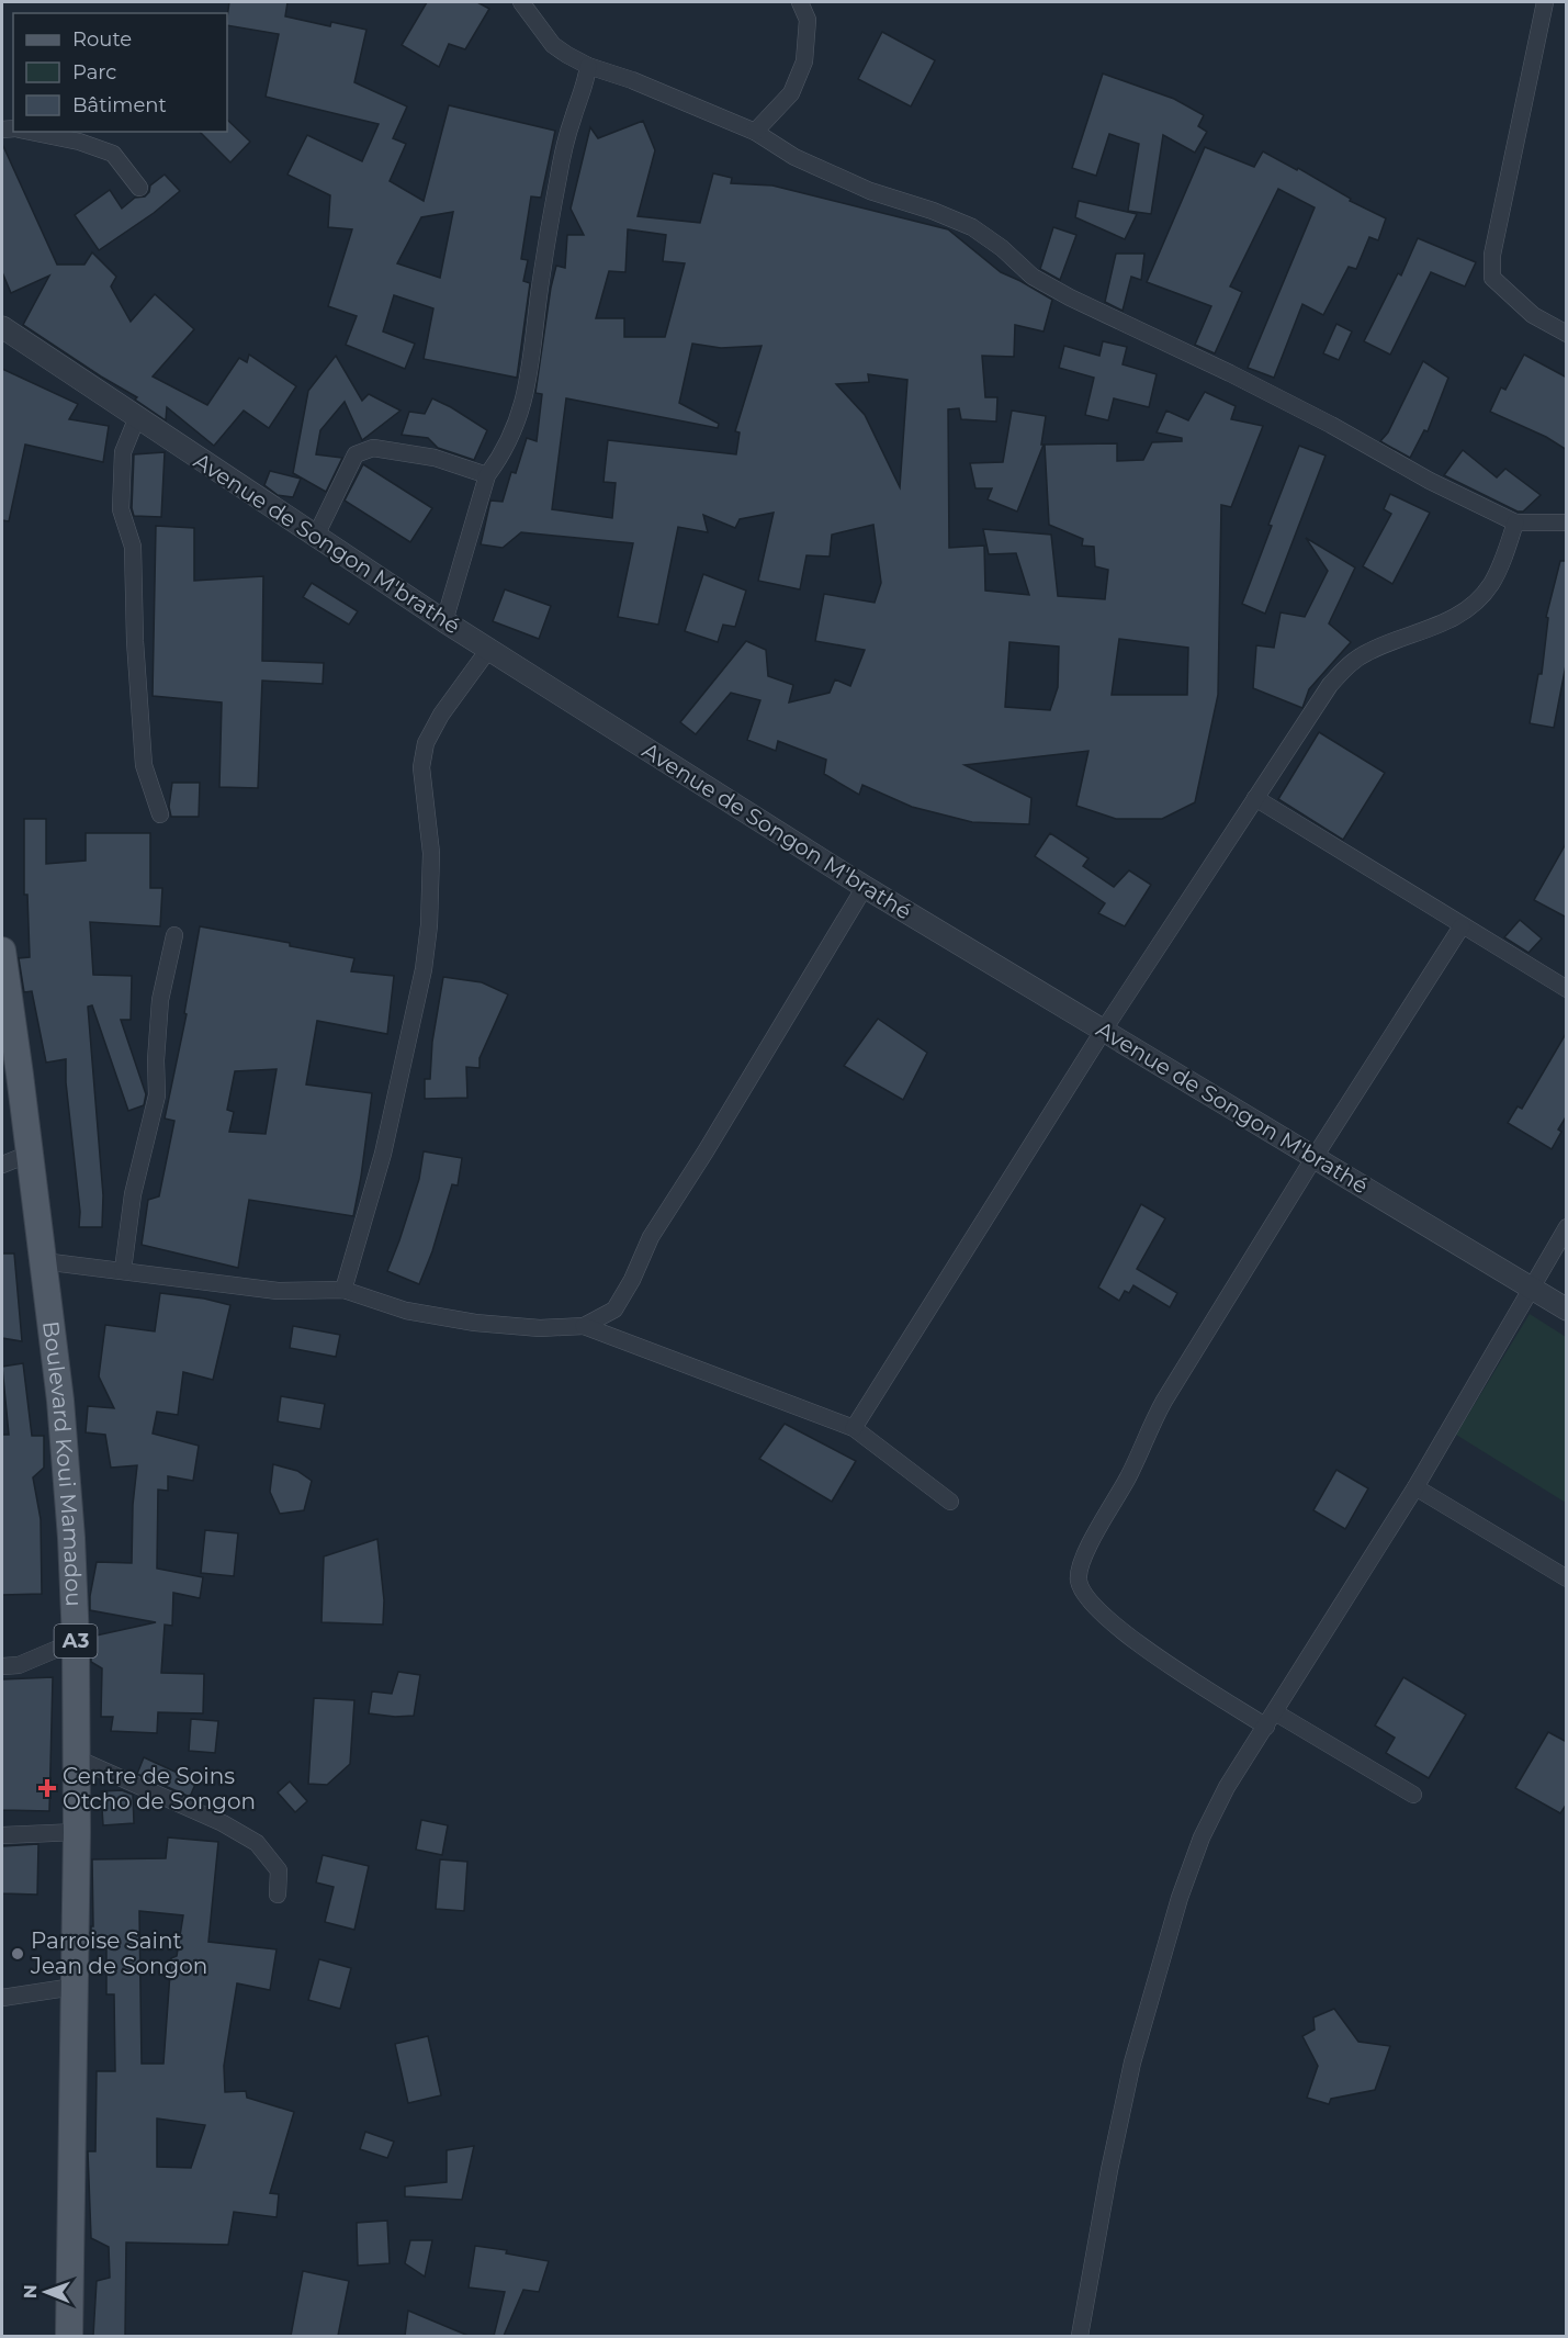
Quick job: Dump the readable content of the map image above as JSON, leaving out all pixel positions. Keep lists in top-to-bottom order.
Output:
{
  "streets": {
    "main road": ["Boulevard Koui Mamadou", "A3"],
    "street": ["Avenue de Songon M'brathé"]
  },
  "places": {
    "health": ["Centre de Soins Otcho de Songon"],
    "other": ["Parroise Saint Jean de Songon"]
  },
  "legend": ["Route", "Parc", "Bâtiment"],
  "north": "left"
}
